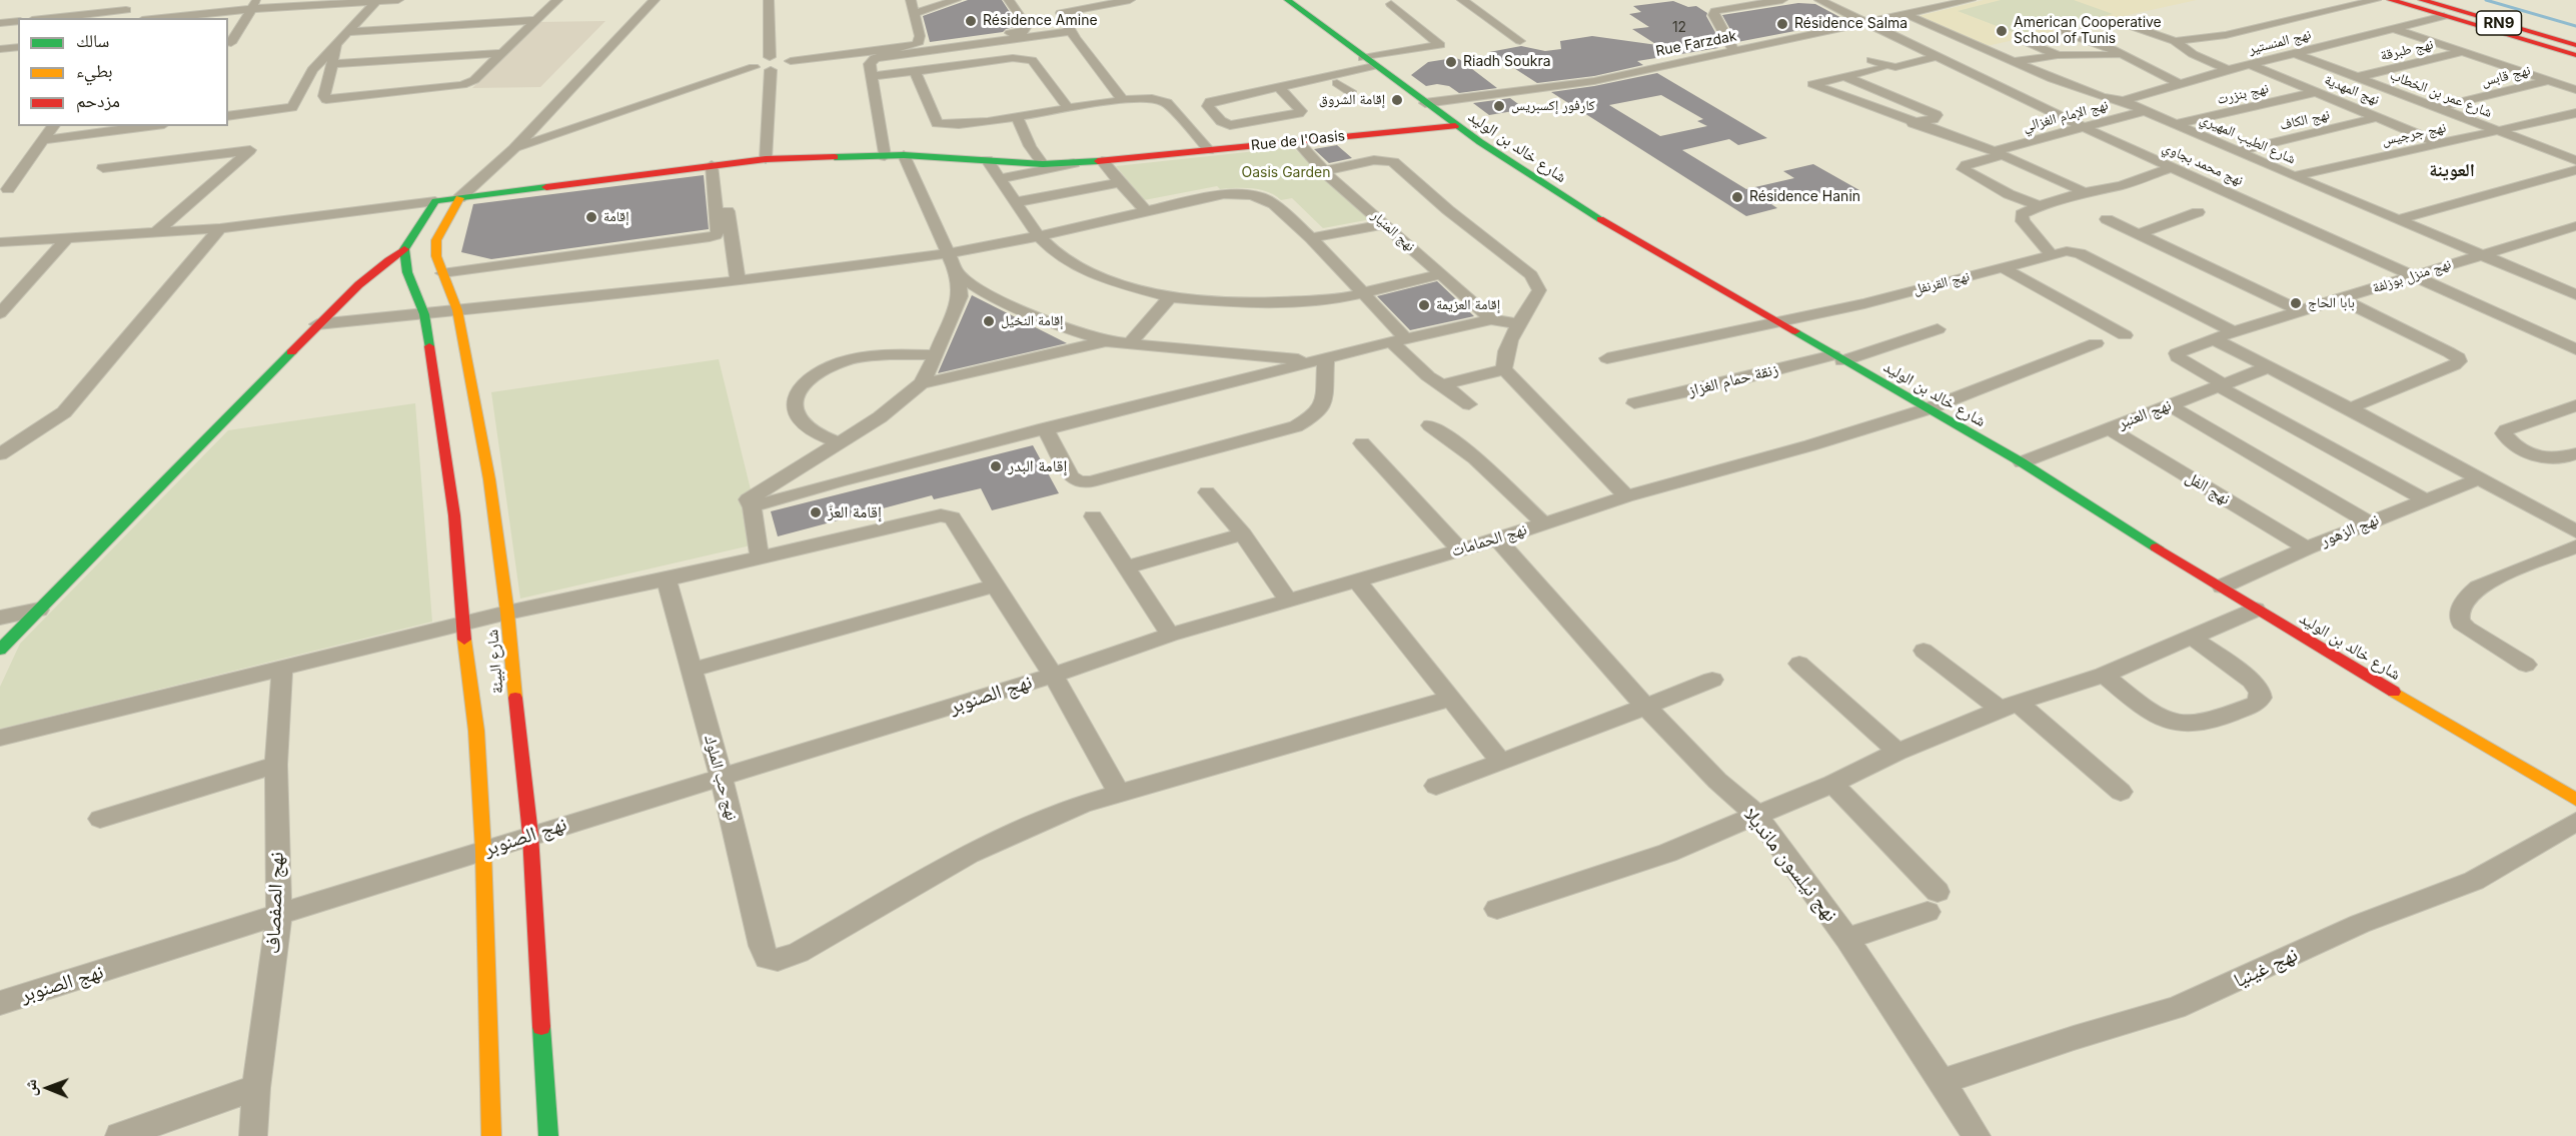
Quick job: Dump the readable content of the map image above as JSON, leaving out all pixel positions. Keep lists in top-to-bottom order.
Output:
{
  "streets": {
    "main road": [
      "RN9",
      "Rue de l'Oasis",
      "شارع خالد بن الوليد",
      "شارع البيئة"
    ],
    "street": [
      "نهج المنستير",
      "Rue Farzdak",
      "نهج طبرقة",
      "نهج قابس",
      "نهج المهدية",
      "نهج بنزرت",
      "شارع عمر بن الخطاب",
      "نهج الإمام الغزالي",
      "نهج الكاف",
      "نهج جرجيس",
      "شارع الطيب المهيري",
      "نهج محمد بجاوي",
      "نهج المنيار",
      "نهج منزل بوزلفة",
      "نهج القرنفل",
      "زنقة حمام الغزاز",
      "نهج العنبر",
      "نهج الفل",
      "نهج الزهور",
      "نهج الحمامات",
      "نهج الصنوبر",
      "نهج حب الملوك",
      "نهج نيلسون مانديلا",
      "نهج الصفصاف",
      "نهج غينيا"
    ]
  },
  "crossings": [
    ["نهج المنستير", "نهج المهدية"],
    ["نهج المنستير", "شارع عمر بن الخطاب"],
    ["نهج المنستير", "شارع الطيب المهيري"],
    ["Rue Farzdak", "شارع الطيب المهيري"],
    ["Rue Farzdak", "شارع خالد بن الوليد"],
    ["Rue Farzdak", "نهج محمد بجاوي"],
    ["نهج طبرقة", "شارع عمر بن الخطاب"],
    ["نهج قابس", "شارع عمر بن الخطاب"],
    ["نهج المهدية", "نهج بنزرت"],
    ["نهج المهدية", "نهج الكاف"],
    ["نهج المهدية", "نهج جرجيس"],
    ["نهج بنزرت", "شارع الطيب المهيري"],
    ["شارع عمر بن الخطاب", "نهج جرجيس"],
    ["نهج الإمام الغزالي", "شارع الطيب المهيري"],
    ["نهج الإمام الغزالي", "نهج محمد بجاوي"],
    ["نهج الكاف", "شارع الطيب المهيري"],
    ["نهج جرجيس", "شارع الطيب المهيري"],
    ["شارع الطيب المهيري", "نهج منزل بوزلفة"],
    ["Rue de l'Oasis", "شارع خالد بن الوليد"],
    ["Rue de l'Oasis", "نهج المنيار"],
    ["Rue de l'Oasis", "شارع البيئة"],
    ["شارع خالد بن الوليد", "نهج القرنفل"],
    ["شارع خالد بن الوليد", "زنقة حمام الغزاز"],
    ["شارع خالد بن الوليد", "نهج العنبر"],
    ["شارع خالد بن الوليد", "نهج الزهور"],
    ["شارع خالد بن الوليد", "نهج الحمامات"],
    ["نهج محمد بجاوي", "نهج منزل بوزلفة"],
    ["نهج منزل بوزلفة", "نهج القرنفل"],
    ["نهج منزل بوزلفة", "نهج العنبر"],
    ["نهج العنبر", "نهج الفل"],
    ["نهج الفل", "نهج الزهور"],
    ["نهج الحمامات", "نهج الصنوبر"],
    ["نهج الحمامات", "نهج نيلسون مانديلا"],
    ["شارع البيئة", "نهج الصنوبر"],
    ["نهج الصنوبر", "نهج حب الملوك"],
    ["نهج الصنوبر", "نهج الصفصاف"],
    ["نهج نيلسون مانديلا", "نهج غينيا"]
  ],
  "districts": ["العوينة"],
  "parks": ["Oasis Garden"],
  "places": [
    "Résidence Amine",
    "Résidence Salma",
    "American Cooperative School of Tunis",
    "Riadh Soukra",
    "إقامة الشروق",
    "كارفور إكسبريس",
    "Résidence Hanin",
    "إقامة",
    "بابا الحاج",
    "إقامة العزيمة",
    "إقامة النخيل",
    "إقامة البدر",
    "إقامة العزّ"
  ],
  "house_numbers": ["12"],
  "legend": ["سالك", "بطيء", "مزدحم"],
  "north": "left"
}
